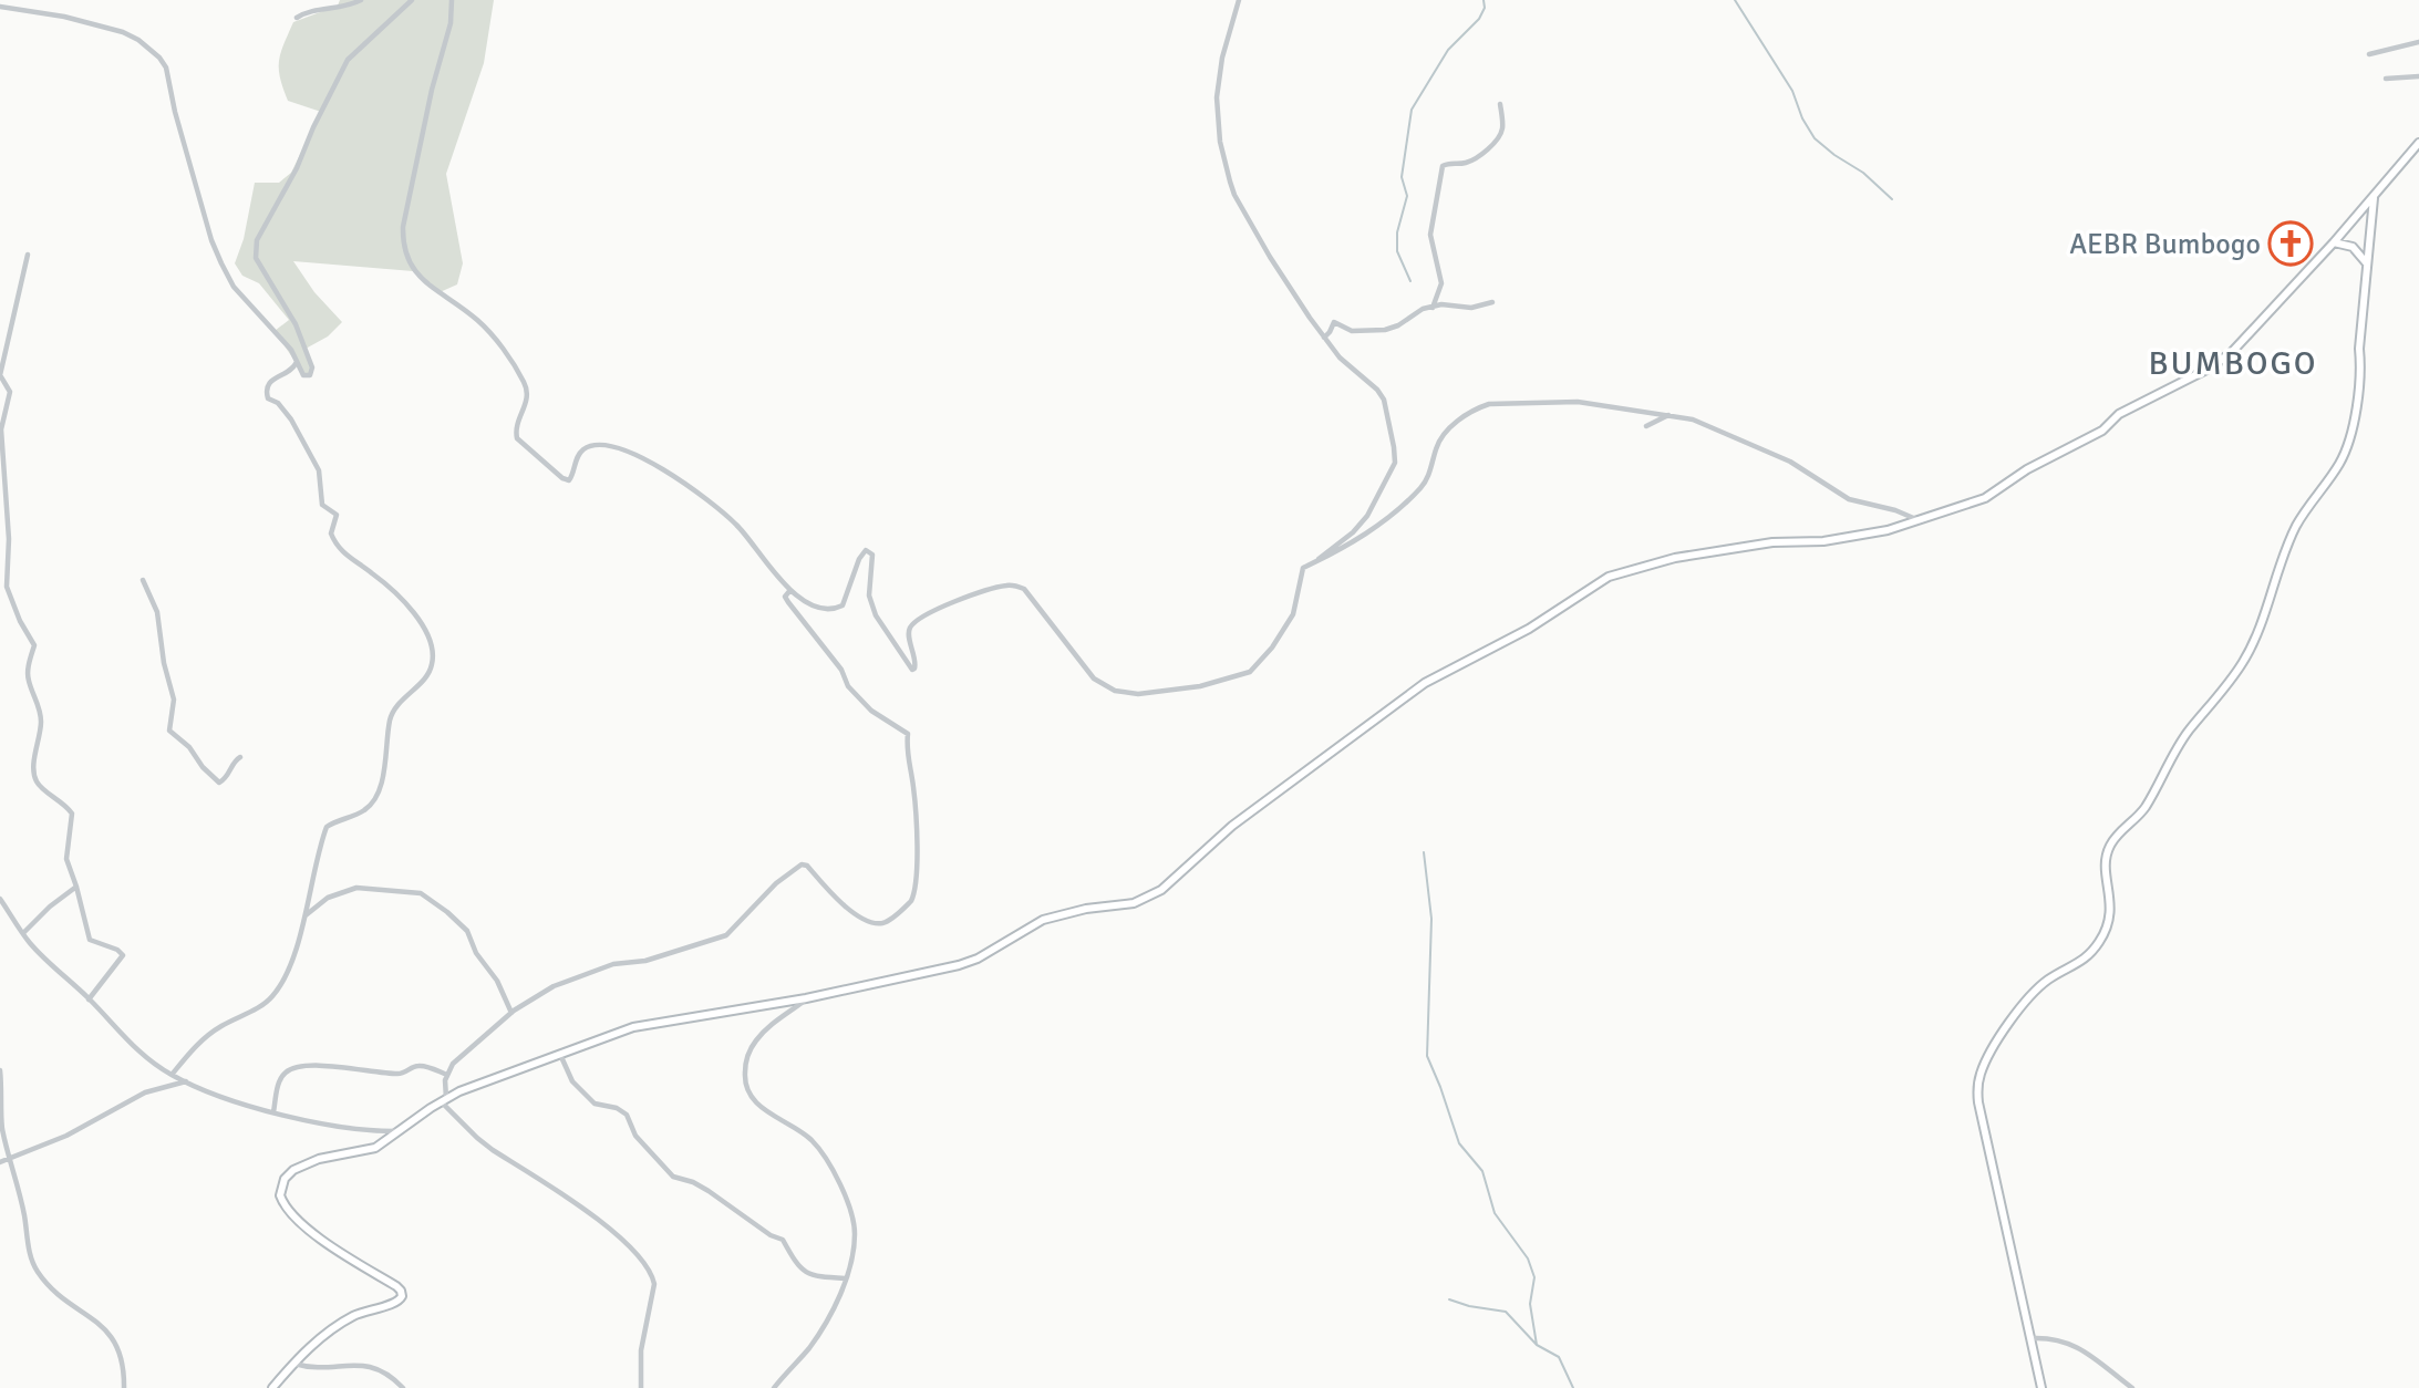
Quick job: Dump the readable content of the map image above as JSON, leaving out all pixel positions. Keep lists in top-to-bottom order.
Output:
{
  "districts": ["BUMBOGO"],
  "places": {
    "church": ["AEBR Bumbogo"]
  }
}
